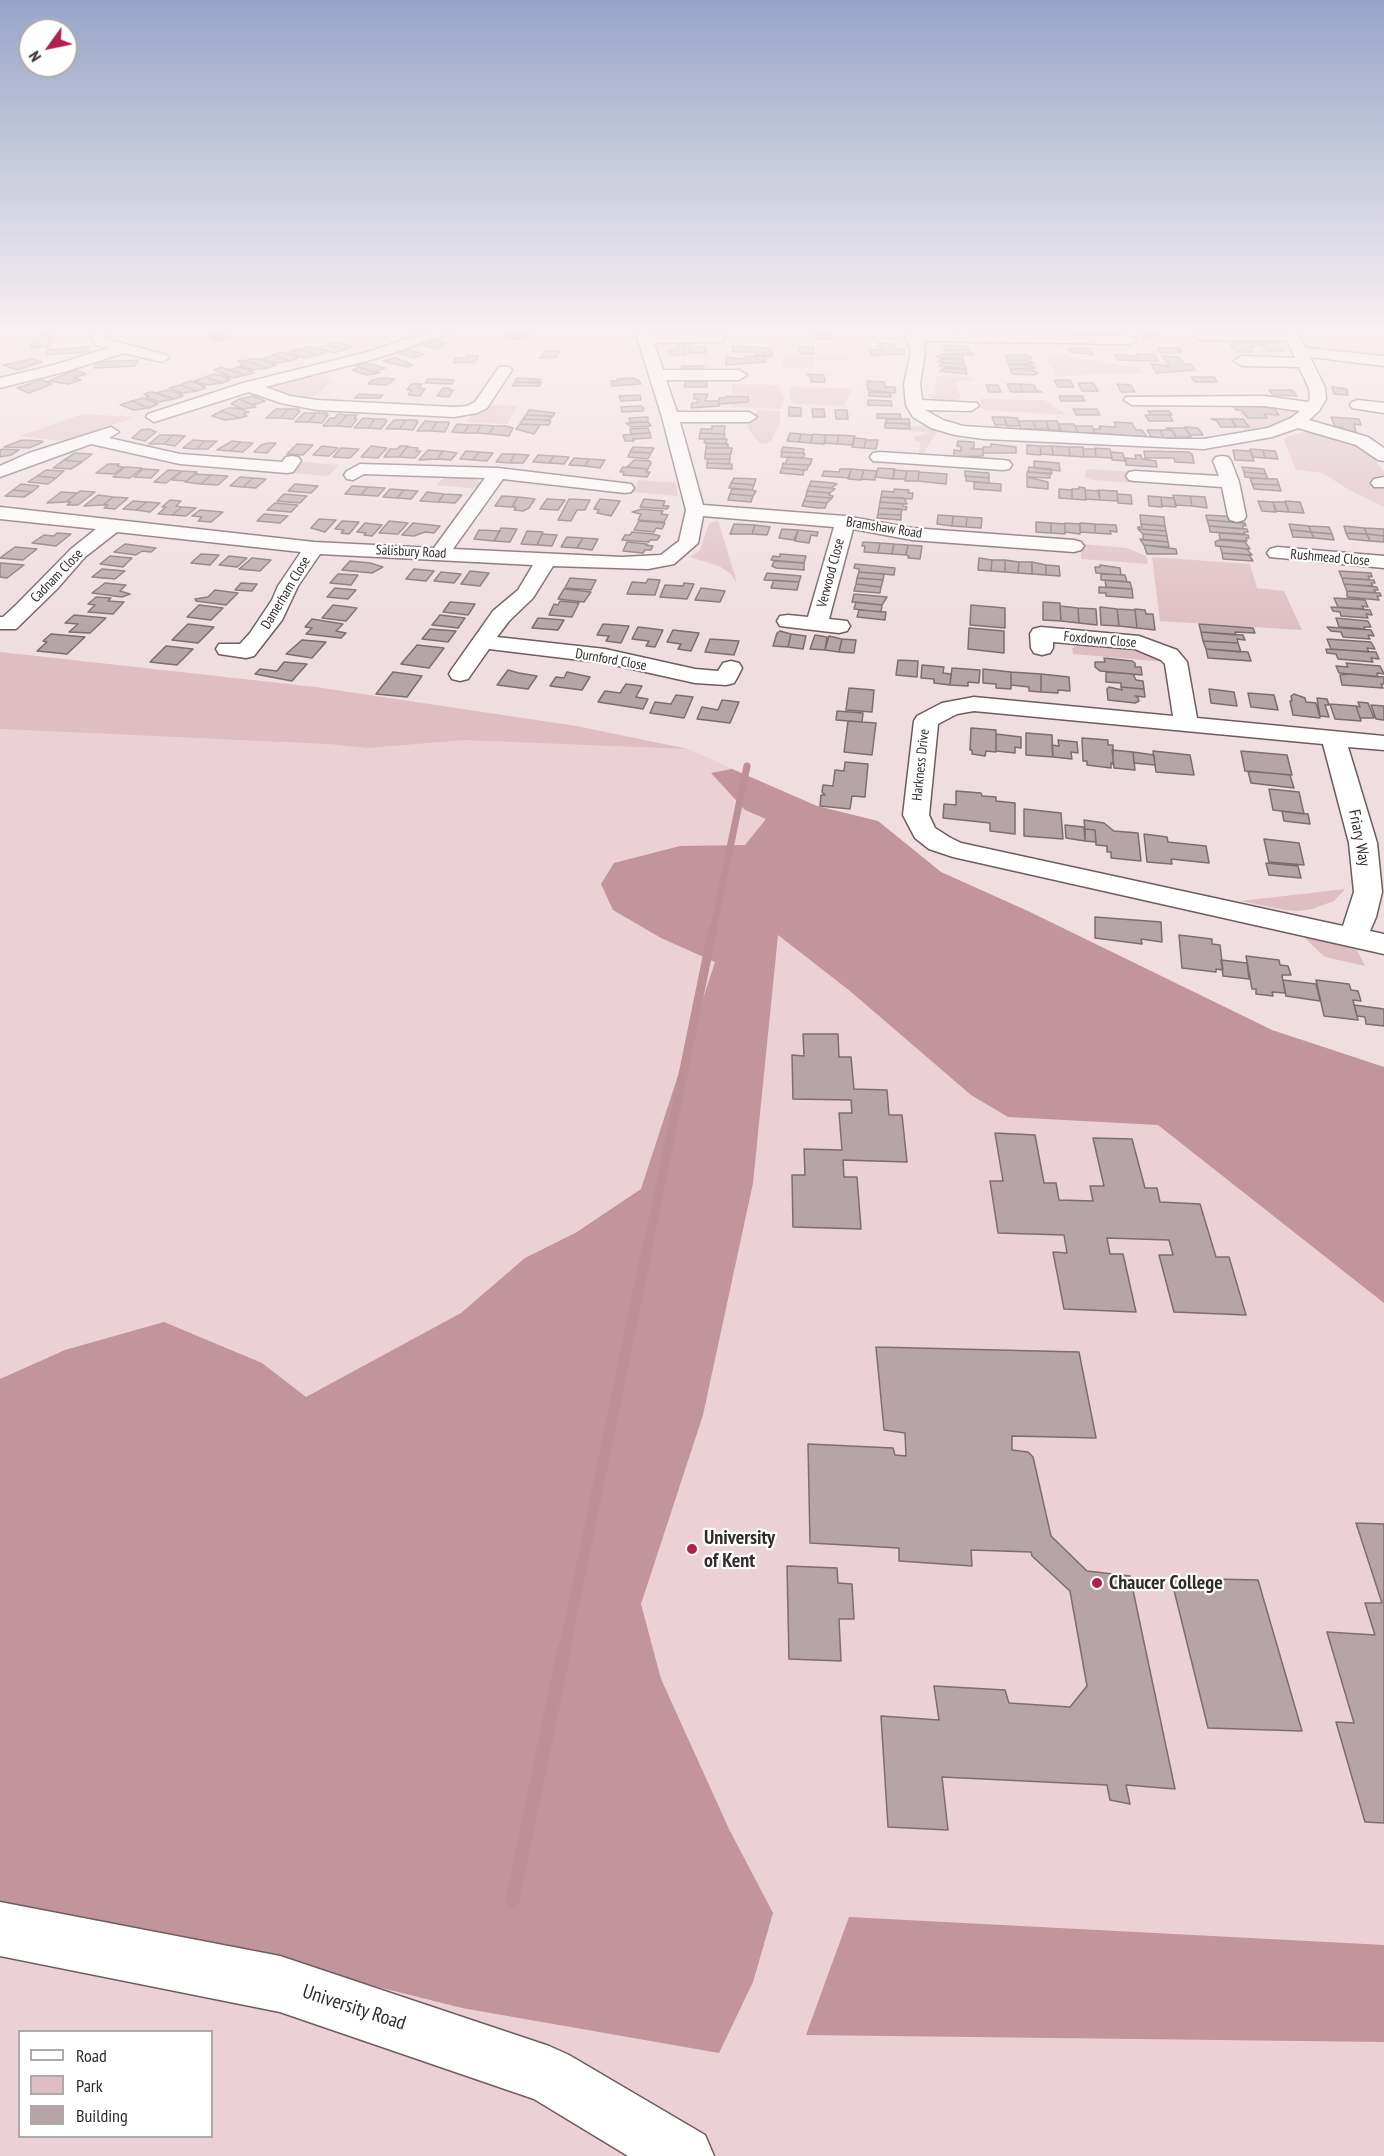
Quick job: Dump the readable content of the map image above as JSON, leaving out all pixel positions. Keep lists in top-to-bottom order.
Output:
{
  "streets": {
    "street": [
      "Bramshaw Road",
      "Salisbury Road",
      "Rushmead Close",
      "Verwood Close",
      "Cadnam Close",
      "Damerham Close",
      "Foxdown Close",
      "Durnford Close",
      "Harkness Drive",
      "Friary Way",
      "University Road"
    ]
  },
  "crossings": [
    ["Bramshaw Road", "Salisbury Road"],
    ["Bramshaw Road", "Verwood Close"],
    ["Salisbury Road", "Cadnam Close"],
    ["Salisbury Road", "Damerham Close"],
    ["Foxdown Close", "Harkness Drive"],
    ["Harkness Drive", "Friary Way"]
  ],
  "places": ["University of Kent", "Chaucer College"],
  "legend": ["Road", "Park", "Building"],
  "north": "bottom left"
}
